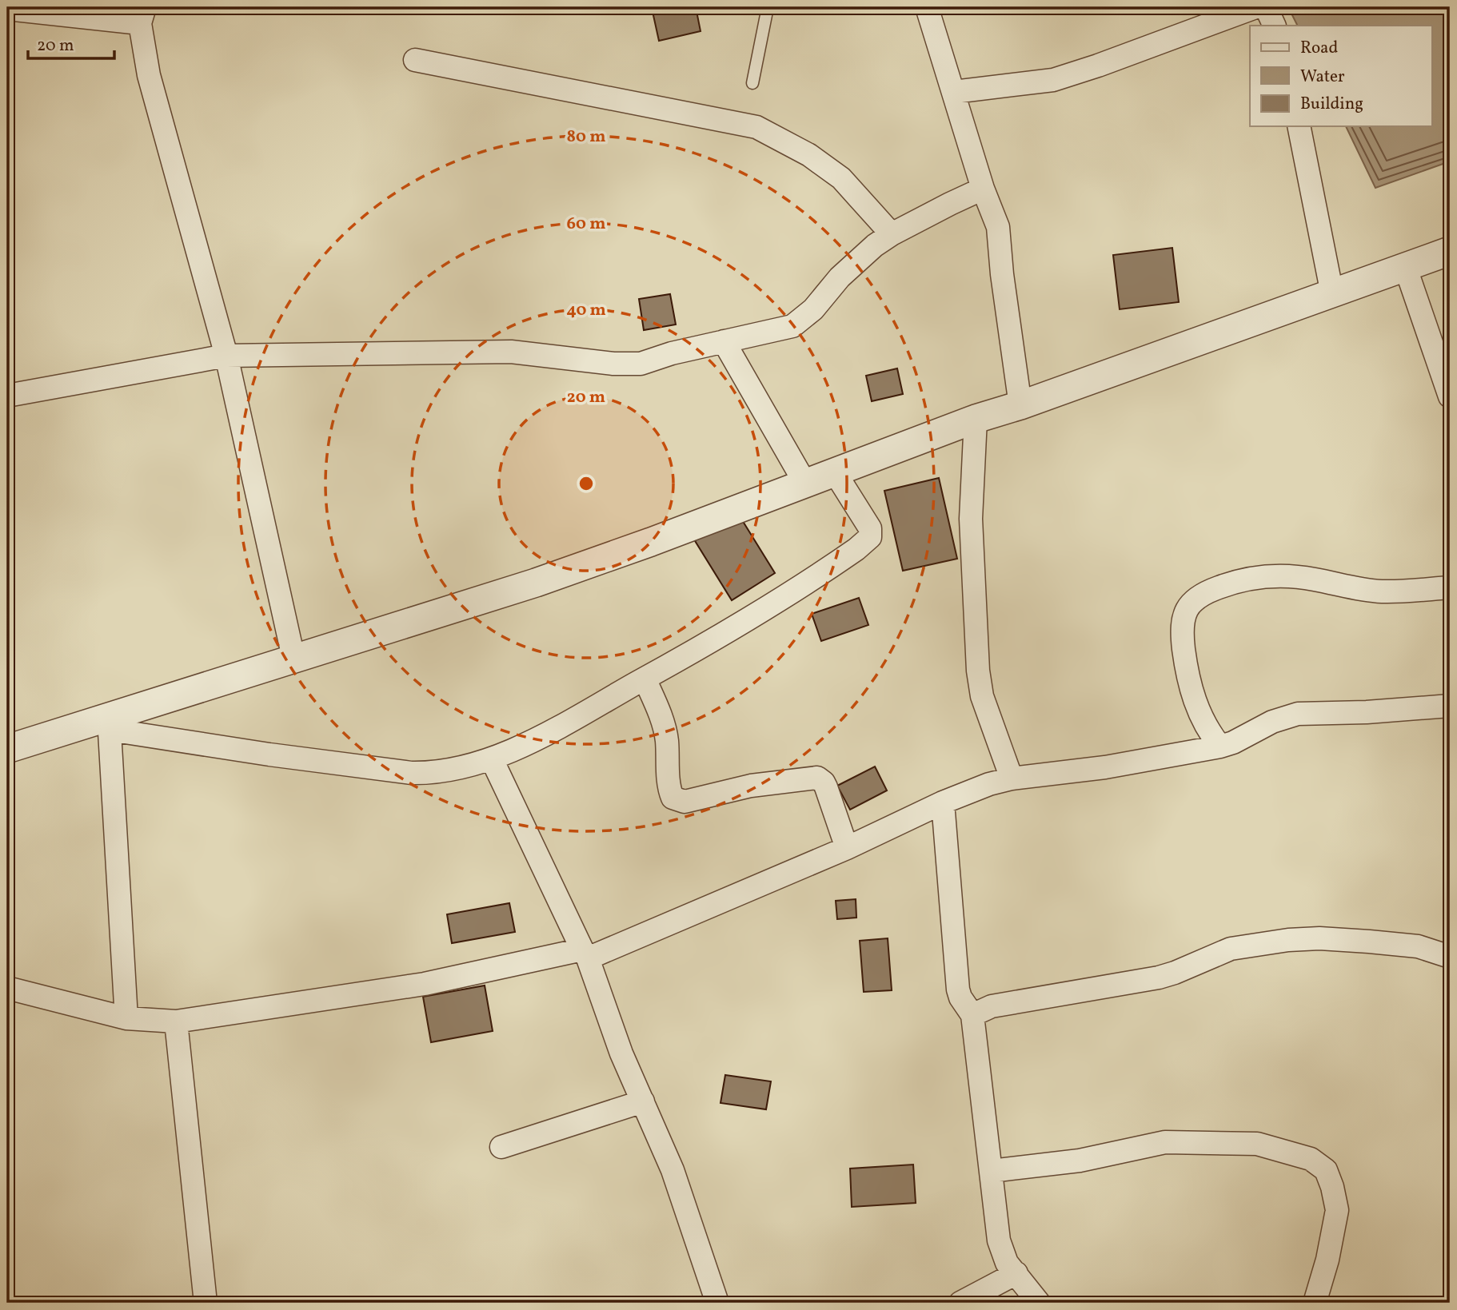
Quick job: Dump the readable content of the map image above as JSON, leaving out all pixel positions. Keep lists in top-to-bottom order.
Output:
{
  "legend": ["Road", "Water", "Building"],
  "scale_bar": "20 m",
  "rings": [
    "80 m",
    "60 m",
    "40 m",
    "20 m"
  ]
}
